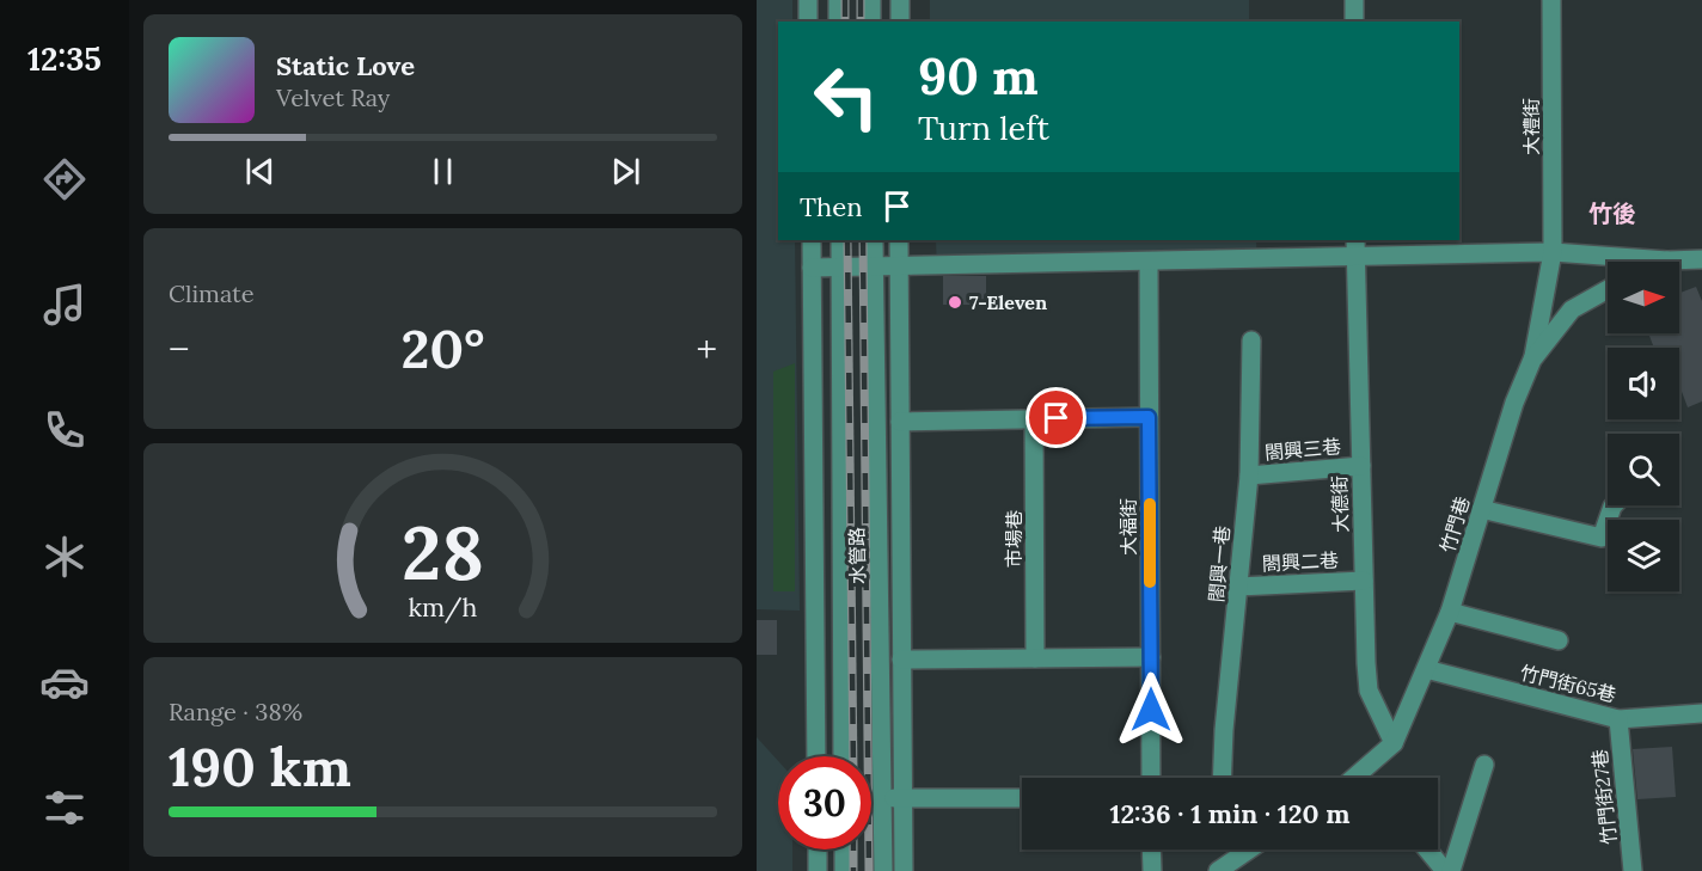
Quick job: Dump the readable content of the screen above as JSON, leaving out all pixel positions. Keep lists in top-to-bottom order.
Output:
{
  "streets": {
    "street": [
      "大禮街",
      "閤興三巷",
      "大德街",
      "竹門巷",
      "大福街",
      "市場巷",
      "水管路",
      "閤興二巷",
      "閤興一巷",
      "竹門街65巷",
      "竹門街27巷"
    ]
  },
  "crossings": [
    ["大禮街", "竹門巷"],
    ["閤興三巷", "大德街"],
    ["閤興三巷", "閤興一巷"],
    ["大德街", "竹門巷"],
    ["大德街", "閤興二巷"],
    ["竹門巷", "竹門街65巷"],
    ["閤興二巷", "閤興一巷"],
    ["竹門街65巷", "竹門街27巷"]
  ],
  "districts": ["竹後"],
  "places": ["7-Eleven"],
  "north": "right",
  "page": {
    "tabs": "12:35",
    "turn": ["90 m", "Turn left"],
    "song": ["Static Love", "Velvet Ray"],
    "then": "Then",
    "tile": [
      "Climate",
      ["Range · 38%", "190 km"]
    ],
    "heat": ["−", "20°", "+"],
    "limit": "30",
    "trip": "12:36 · 1 min · 120 m",
    "gauge": ["28", "km/h"]
  }
}
